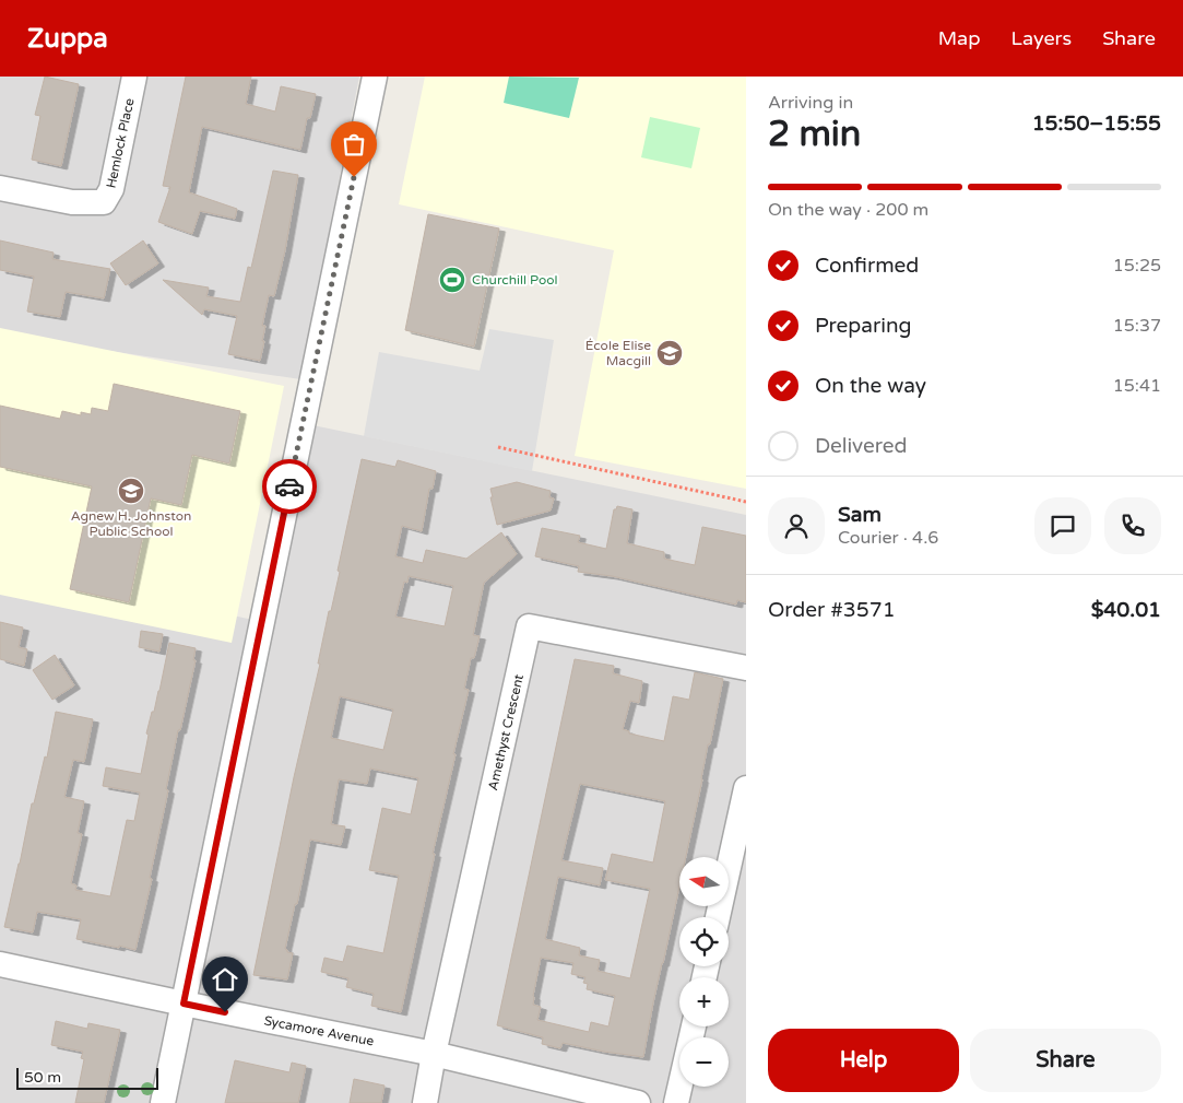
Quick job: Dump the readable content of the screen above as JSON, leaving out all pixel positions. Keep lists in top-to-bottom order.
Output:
{
  "streets": {
    "street": ["Hemlock Place", "Amethyst Crescent", "Sycamore Avenue"]
  },
  "crossings": [
    ["Amethyst Crescent", "Sycamore Avenue"]
  ],
  "places": {
    "sports": ["Churchill Pool"],
    "school or university": ["École Elise Macgill", "Agnew H. Johnston Public School"]
  },
  "scale_bar": "50 m",
  "north": "left",
  "page": {
    "header": "Zuppa",
    "nav": ["Map", "Layers", "Share"],
    "heading": ["2 min", "Arriving in", "15:50–15:55"],
    "panel": [
      "Sam",
      "Courier · 4.6",
      "Order #3571",
      "$40.01"
    ],
    "bar": "On the way · 200 m",
    "list": [
      ["Confirmed", "15:25"],
      ["Preparing", "15:37"],
      ["On the way", "15:41"],
      "Delivered"
    ],
    "map_buttons": ["+", "−"],
    "buttons": ["Help", "Share"],
    "scale": "50 m"
  }
}
